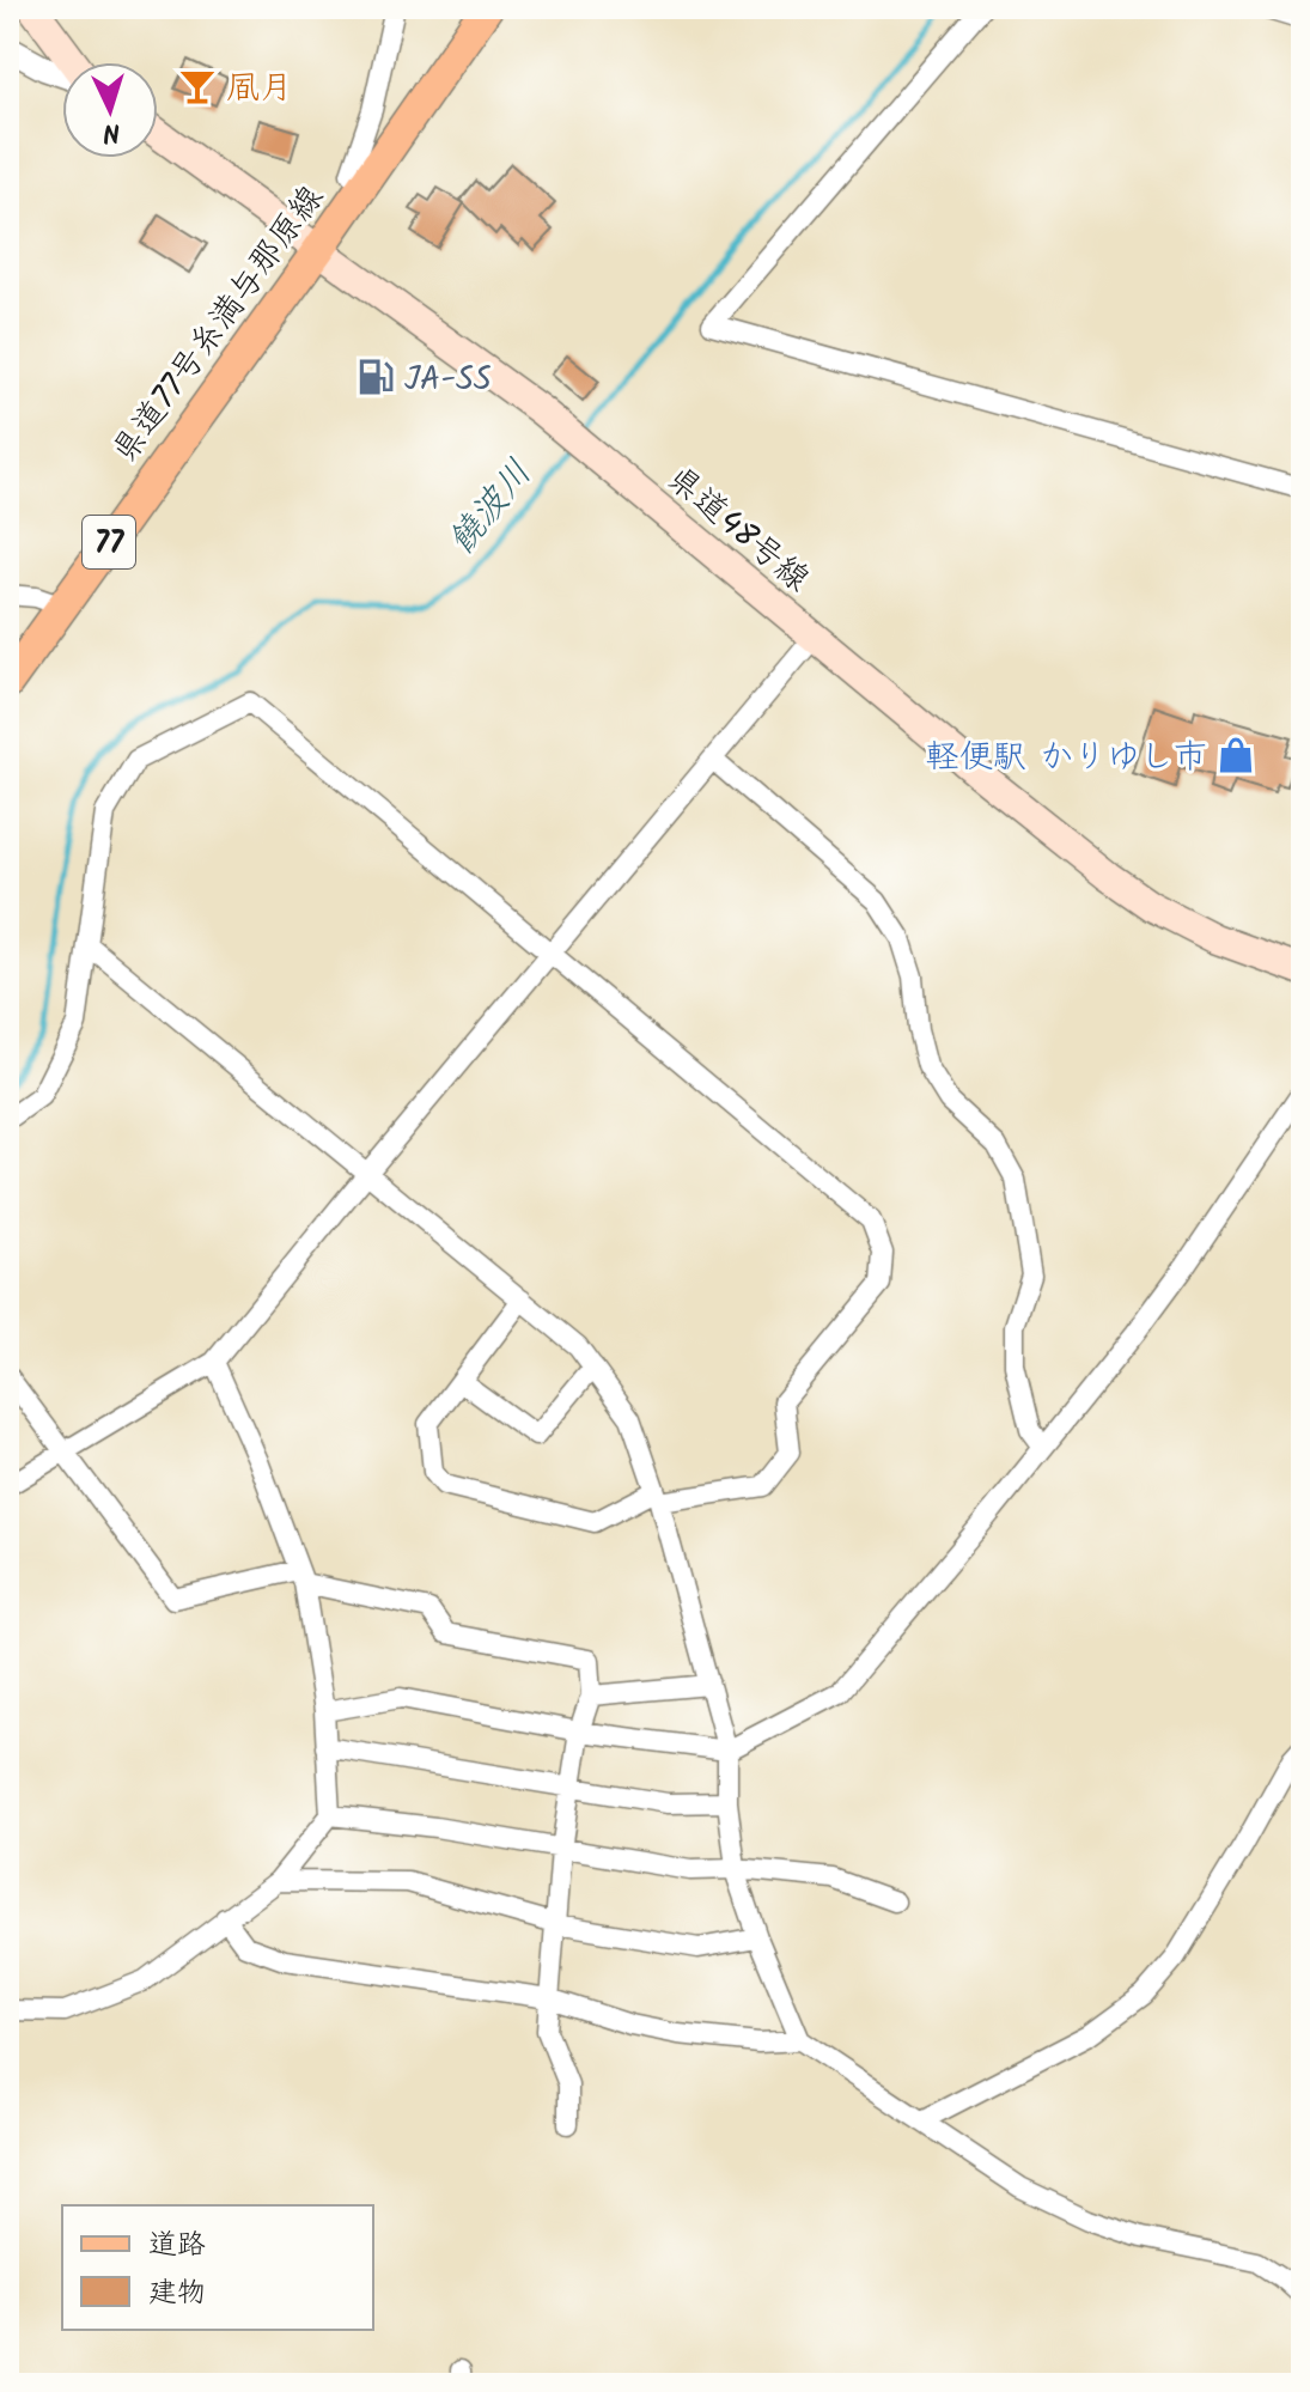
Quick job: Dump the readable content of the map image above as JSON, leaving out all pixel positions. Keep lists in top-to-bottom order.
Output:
{
  "streets": {
    "main road": ["県道77号糸満与那原線", "県道48号線", "77"]
  },
  "crossings": [
    ["県道77号糸満与那原線", "県道48号線"]
  ],
  "water": ["饒波川"],
  "places": {
    "bar": ["凮月"],
    "fuel station": ["JA-SS"],
    "shop": ["軽便駅 かりゆし市"]
  },
  "legend": ["道路", "建物"],
  "north": "bottom"
}
